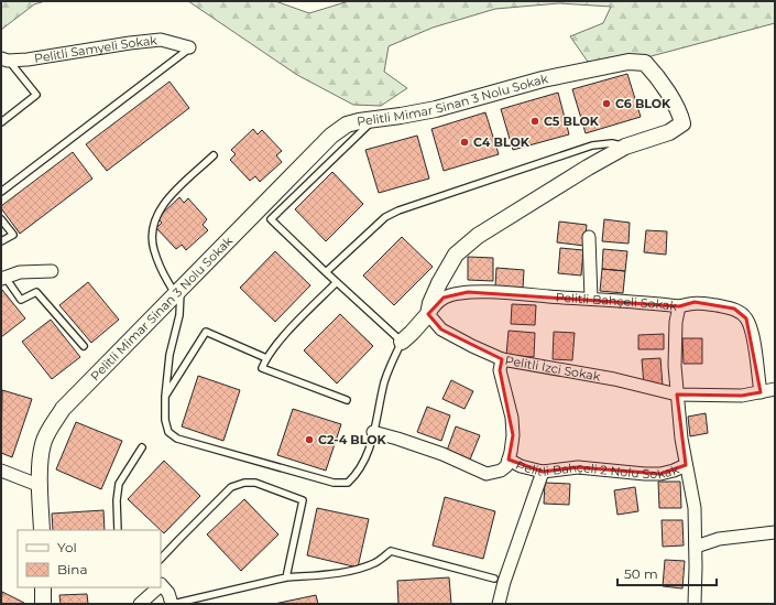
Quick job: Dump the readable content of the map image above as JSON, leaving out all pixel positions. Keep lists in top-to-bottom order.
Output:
{
  "streets": {
    "street": [
      "Pelitli Samyeli Sokak",
      "Pelitli Mimar Sinan 3 Nolu Sokak",
      "Pelitli Bahçeli Sokak",
      "Pelitli İzci Sokak",
      "Pelitli Bahçeli 2 Nolu Sokak"
    ]
  },
  "crossings": [
    ["Pelitli Mimar Sinan 3 Nolu Sokak", "Pelitli Bahçeli Sokak"],
    ["Pelitli Bahçeli Sokak", "Pelitli İzci Sokak"],
    ["Pelitli Bahçeli Sokak", "Pelitli Bahçeli 2 Nolu Sokak"],
    ["Pelitli İzci Sokak", "Pelitli Bahçeli 2 Nolu Sokak"]
  ],
  "places": [
    "C6 BLOK",
    "C5 BLOK",
    "C4 BLOK",
    "C2-4 BLOK"
  ],
  "legend": ["Yol", "Bina"],
  "scale_bar": "50 m"
}
